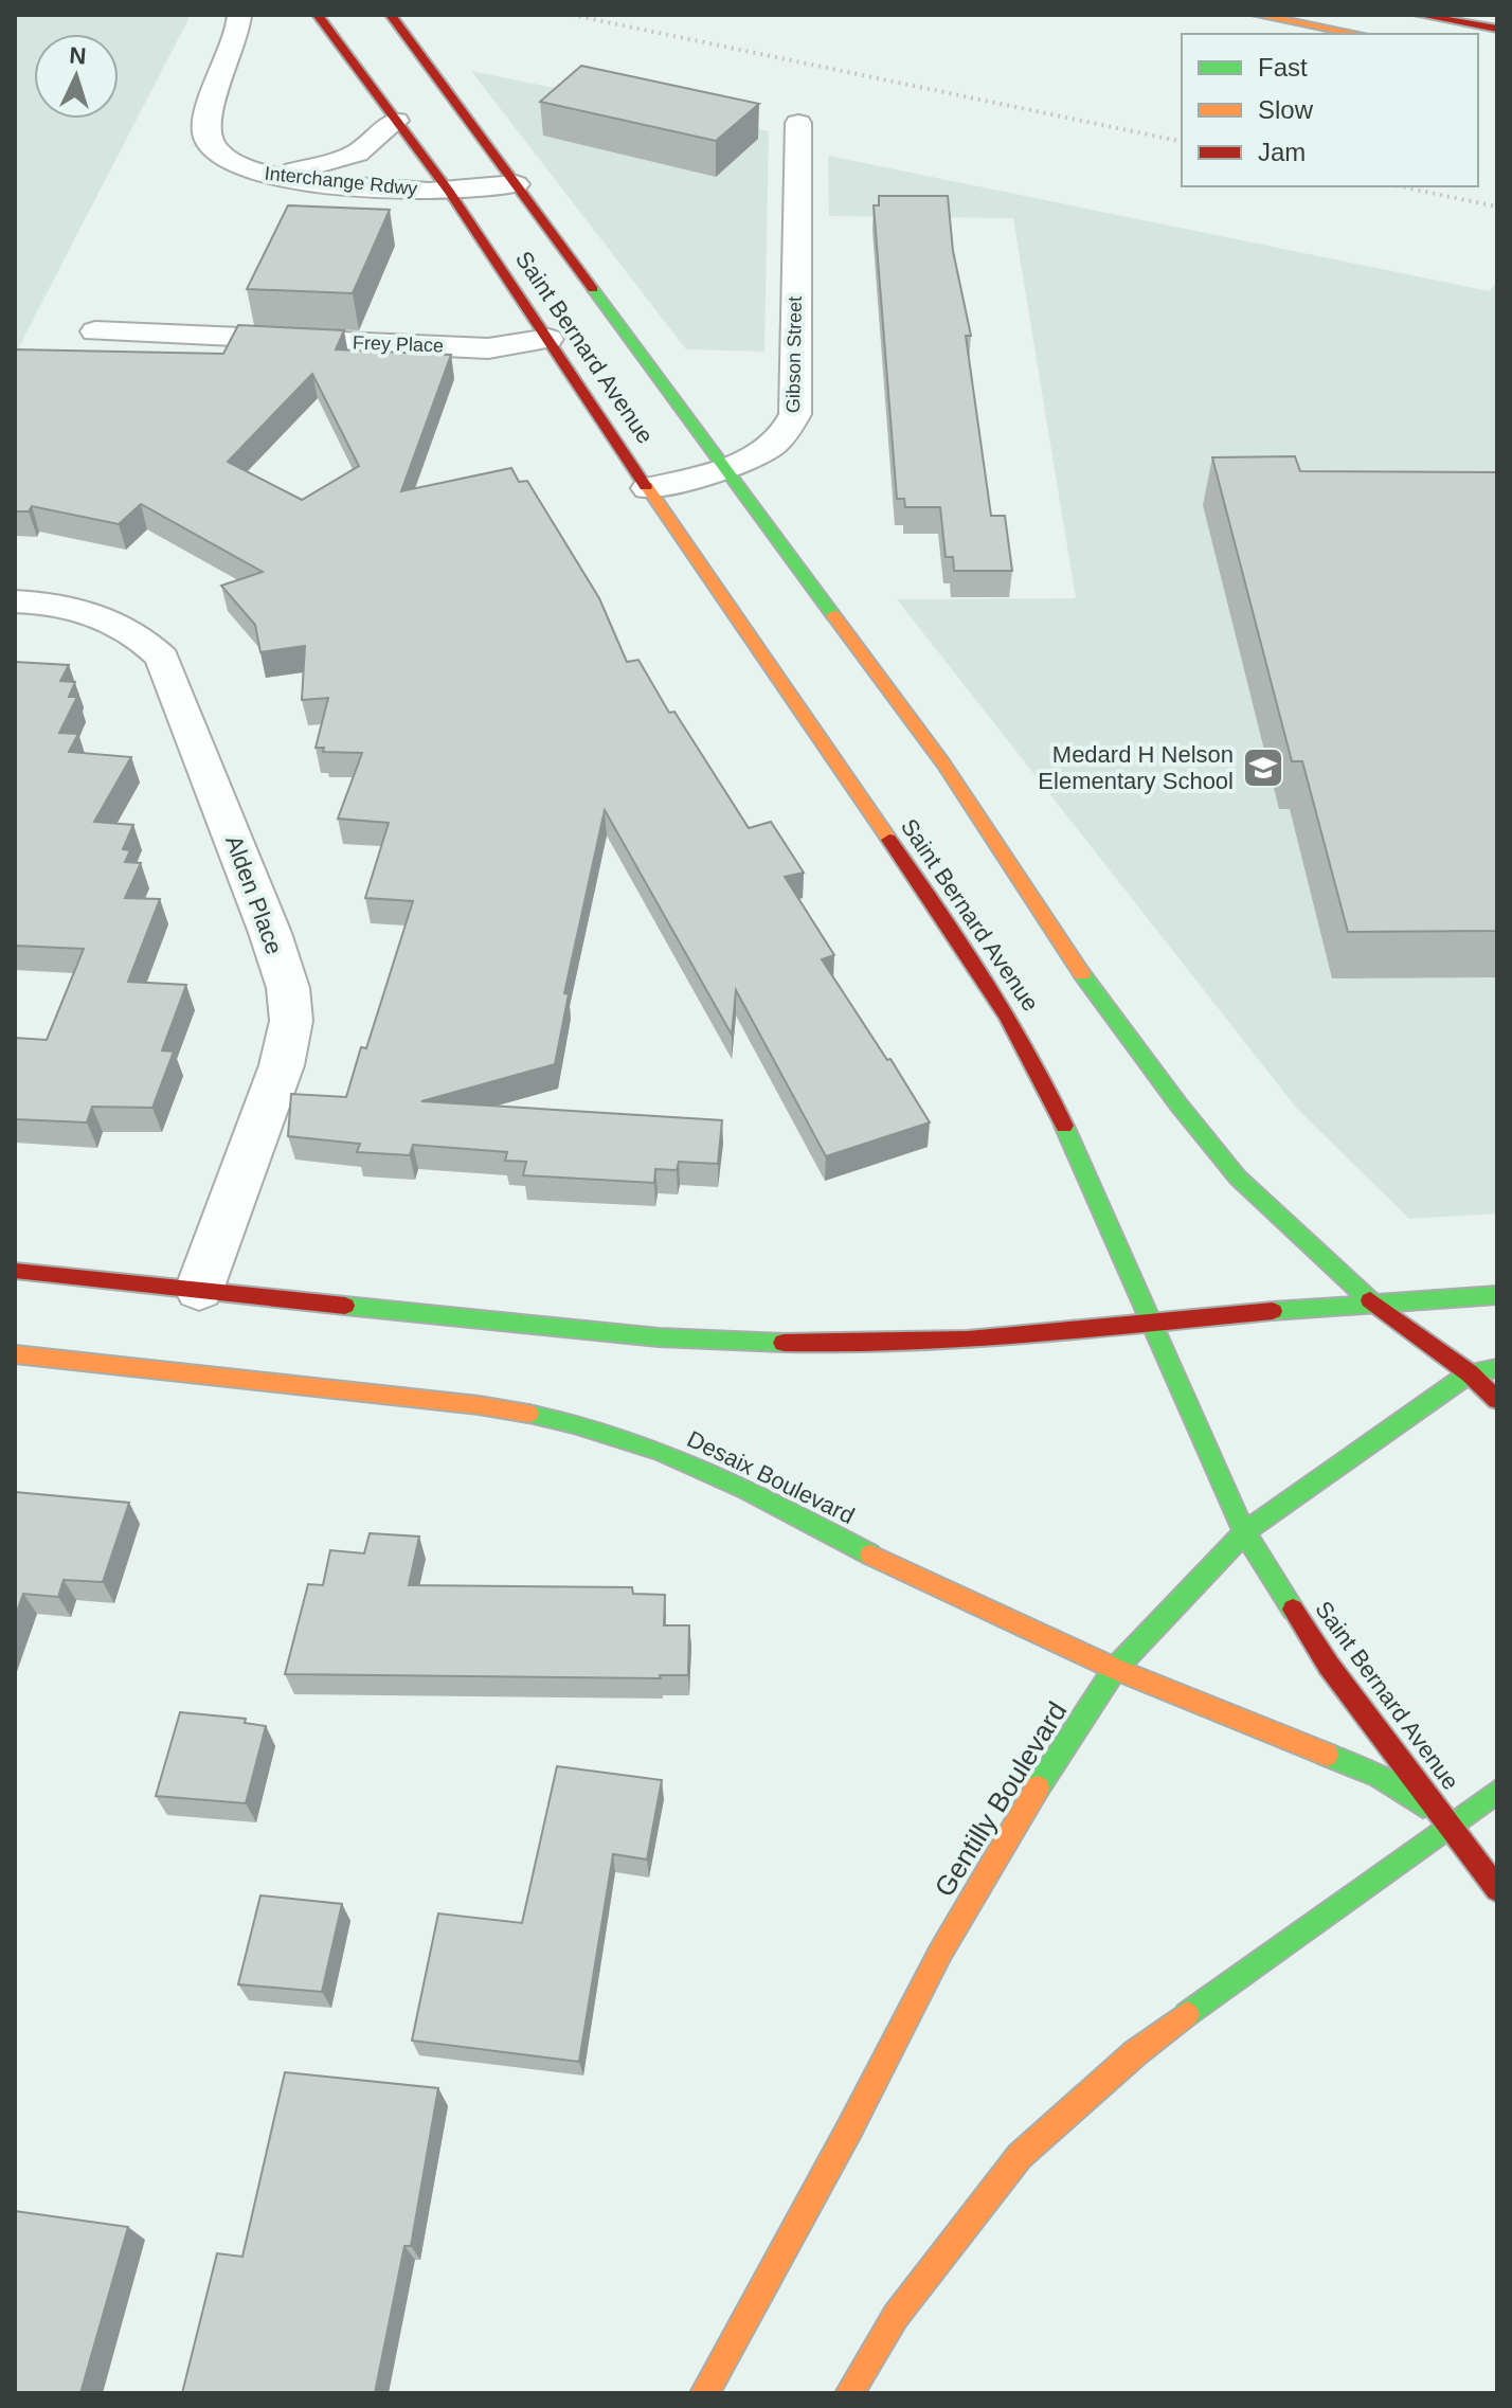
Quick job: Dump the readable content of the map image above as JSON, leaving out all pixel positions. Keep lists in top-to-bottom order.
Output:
{
  "streets": {
    "main road": ["Saint Bernard Avenue", "Desaix Boulevard", "Gentilly Boulevard"],
    "street": [
      "Interchange Rdwy",
      "Frey Place",
      "Gibson Street",
      "Alden Place"
    ]
  },
  "crossings": [
    ["Interchange Rdwy", "Saint Bernard Avenue"],
    ["Frey Place", "Saint Bernard Avenue"],
    ["Saint Bernard Avenue", "Gibson Street"],
    ["Saint Bernard Avenue", "Desaix Boulevard"],
    ["Saint Bernard Avenue", "Gentilly Boulevard"],
    ["Desaix Boulevard", "Gentilly Boulevard"]
  ],
  "places": {
    "school or university": ["Medard H Nelson Elementary School"]
  },
  "legend": ["Fast", "Slow", "Jam"],
  "north": "top"
}
